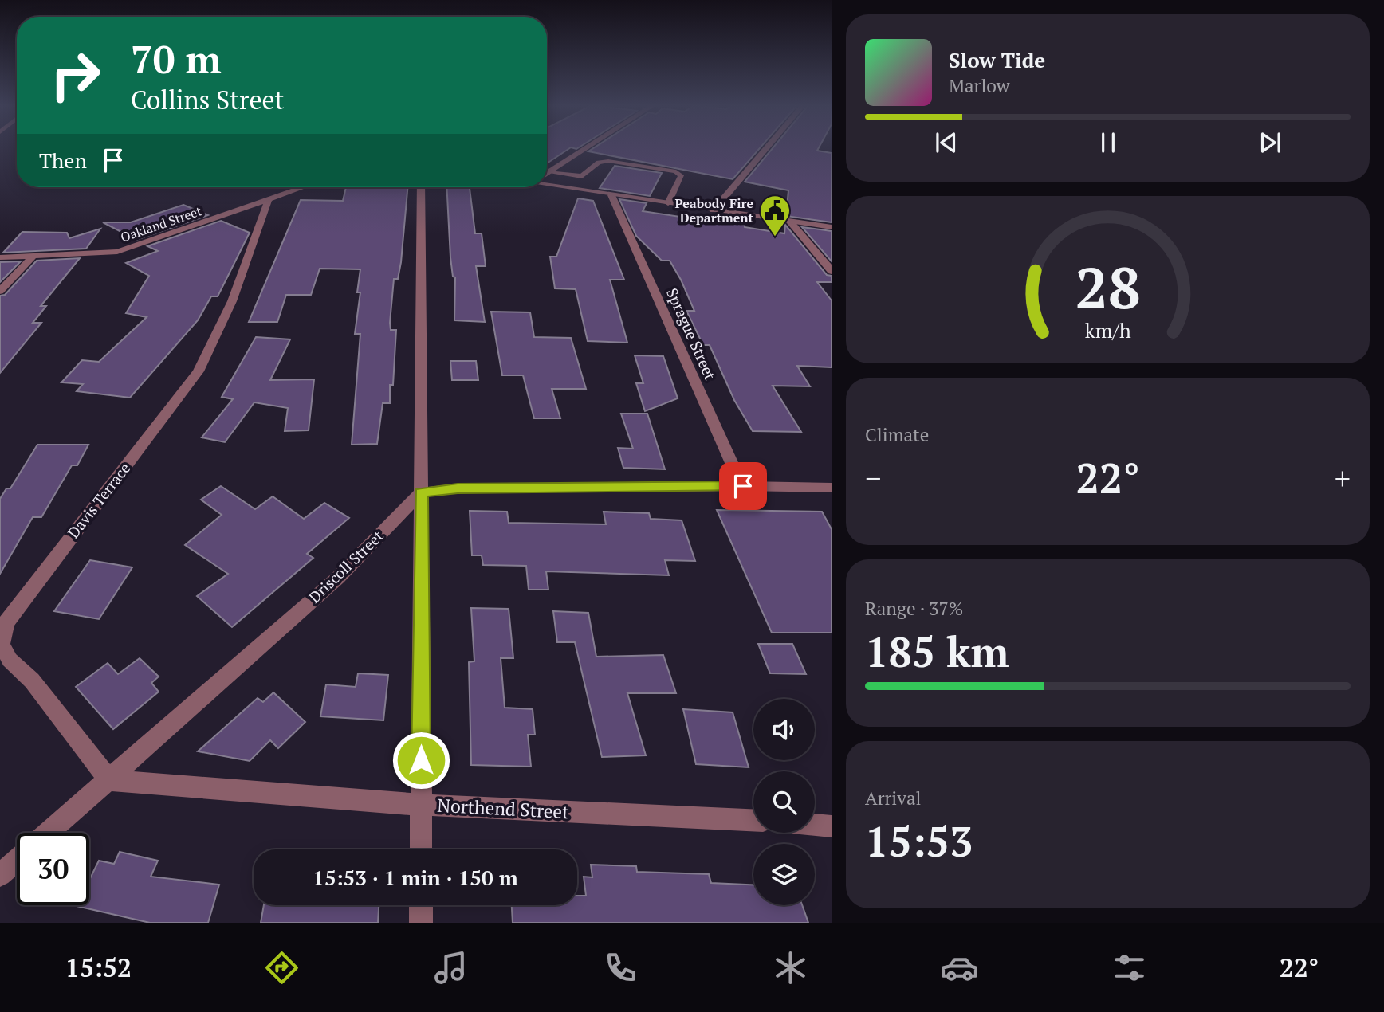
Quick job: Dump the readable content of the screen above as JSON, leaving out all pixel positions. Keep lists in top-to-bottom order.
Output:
{
  "streets": {
    "street": [
      "Oakland Street",
      "Sprague Street",
      "Davis Terrace",
      "Driscoll Street",
      "Northend Street"
    ]
  },
  "crossings": [
    ["Oakland Street", "Davis Terrace"],
    ["Davis Terrace", "Driscoll Street"],
    ["Davis Terrace", "Northend Street"],
    ["Driscoll Street", "Northend Street"]
  ],
  "places": {
    "public building": ["Peabody Fire Department"]
  },
  "page": {
    "turn": ["70 m", "Collins Street"],
    "song": ["Slow Tide", "Marlow"],
    "then": "Then",
    "tile": [
      "Climate",
      ["Range · 37%", "185 km"],
      ["Arrival", "15:53"]
    ],
    "heat": ["−", "22°", "+"],
    "limit": "30",
    "trip": "15:53 · 1 min · 150 m",
    "tabs": ["15:52", "22°"],
    "gauge": ["28", "km/h"]
  }
}
